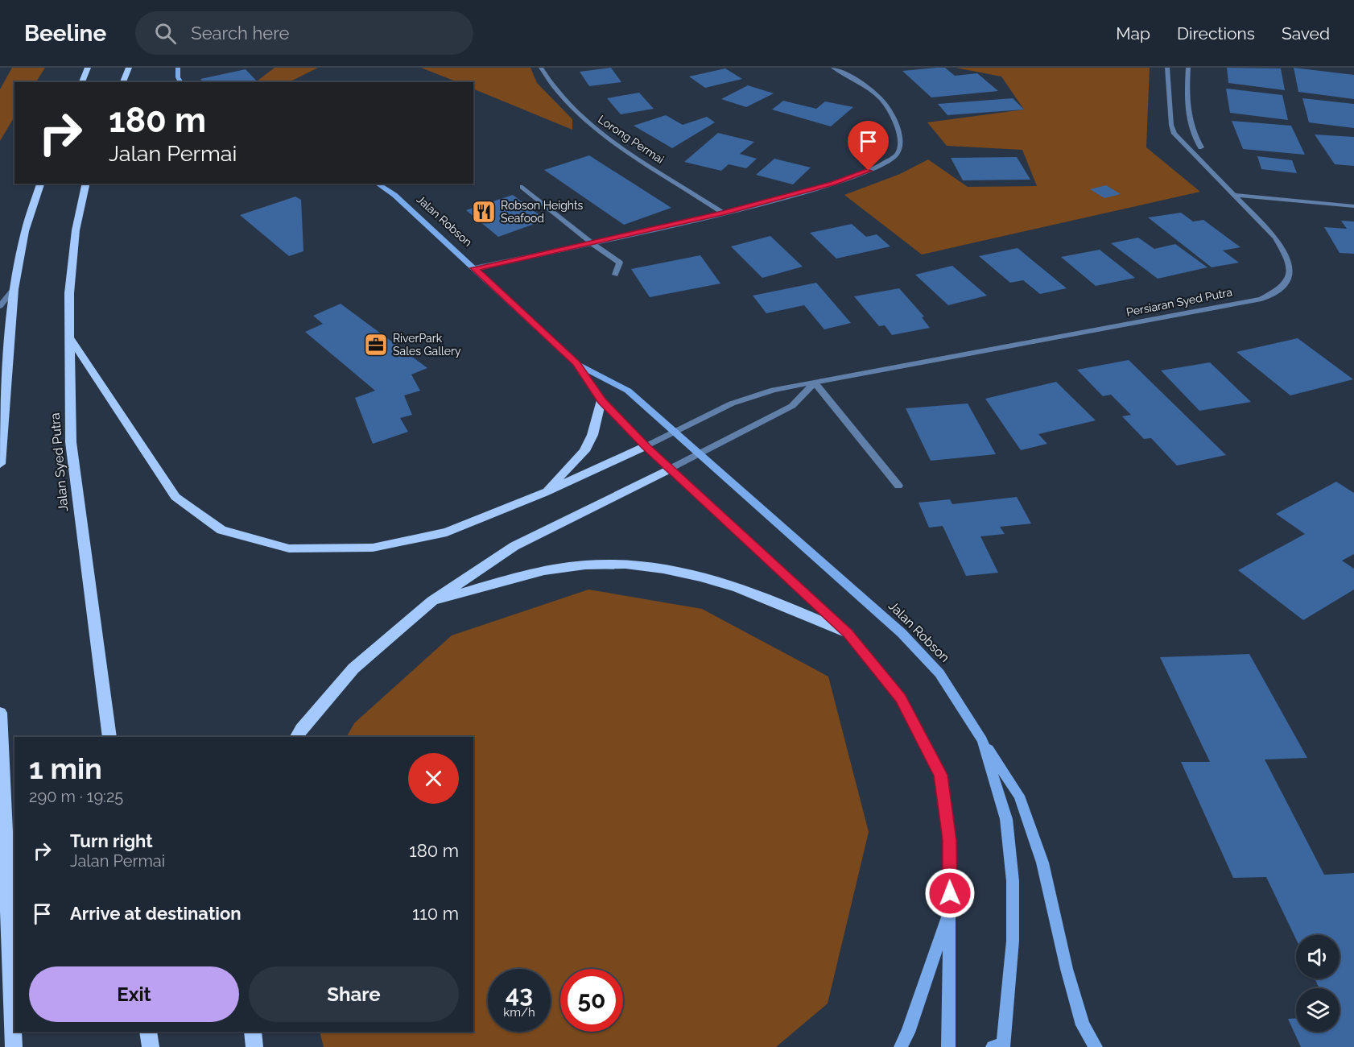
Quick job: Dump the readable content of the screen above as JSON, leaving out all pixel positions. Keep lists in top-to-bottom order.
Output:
{
  "streets": {
    "main road": ["Jalan Robson", "Jalan Syed Putra"],
    "street": ["Lorong Permai", "Persiaran Syed Putra"]
  },
  "crossings": [
    ["Jalan Robson", "Persiaran Syed Putra"]
  ],
  "places": {
    "restaurant": ["Robson Heights Seafood"],
    "office": ["RiverPark Sales Gallery"]
  },
  "page": {
    "header": "Beeline",
    "search": "Search here",
    "nav": ["Map", "Directions", "Saved"],
    "turn": ["180 m", "Jalan Permai"],
    "heading": ["1 min", "290 m · 19:25"],
    "list": [
      {
        "name": "Turn right",
        "note": "Jalan Permai",
        "value": "180 m"
      },
      {
        "name": "Arrive at destination",
        "value": "110 m"
      }
    ],
    "buttons": ["Exit", "Share"],
    "speed": "43 km/h",
    "limit": "50"
  }
}
